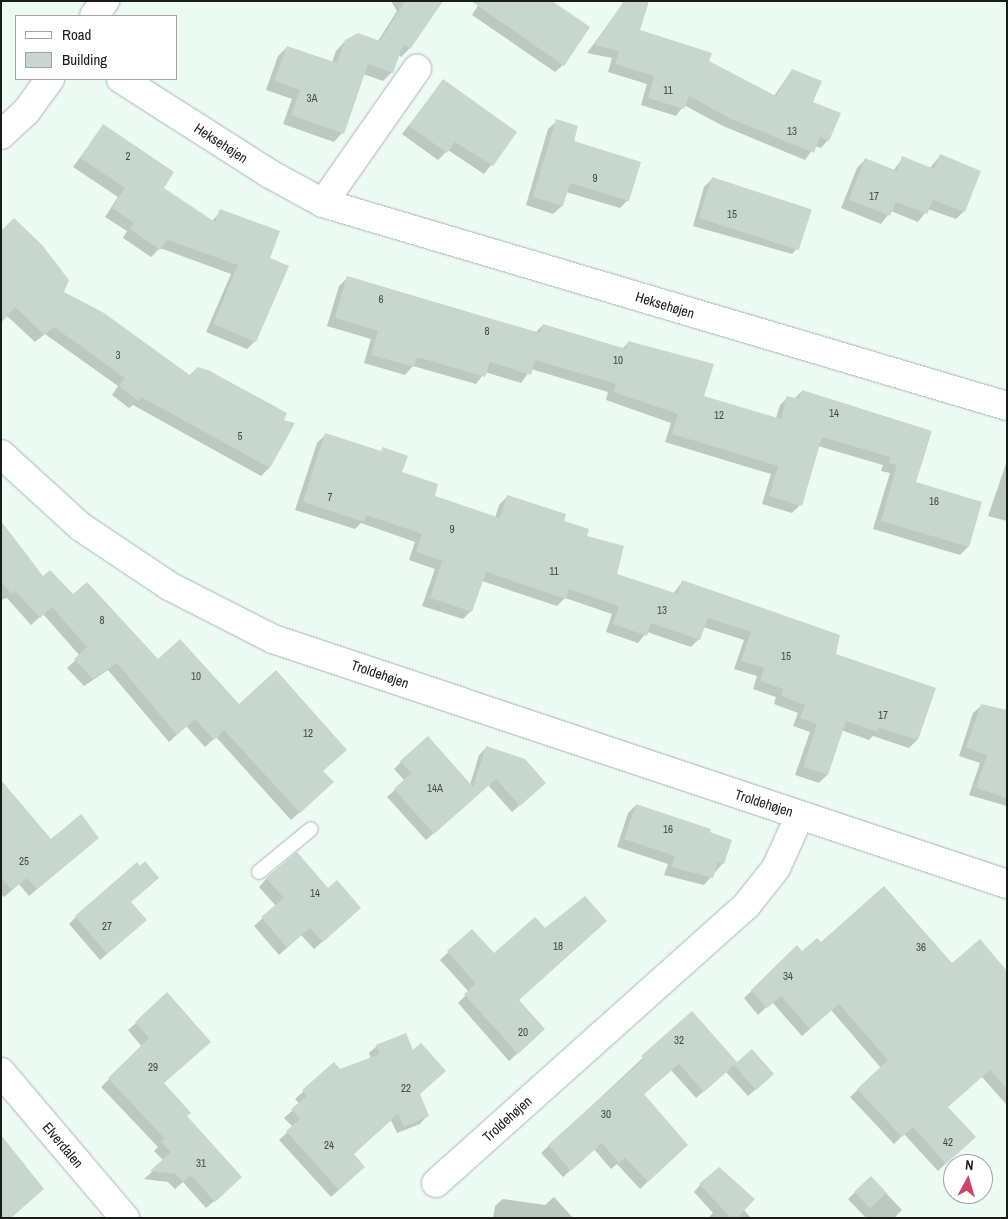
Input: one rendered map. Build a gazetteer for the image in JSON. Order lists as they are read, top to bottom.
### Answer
{
  "streets": {
    "street": ["Heksehøjen", "Troldehøjen", "Elverdalen"]
  },
  "house_numbers": [
    "11",
    "3A",
    "13",
    "2",
    "9",
    "17",
    "15",
    "6",
    "8",
    "3",
    "10",
    "14",
    "12",
    "5",
    "7",
    "16",
    "9",
    "11",
    "13",
    "8",
    "15",
    "10",
    "17",
    "12",
    "14A",
    "16",
    "25",
    "14",
    "27",
    "18",
    "36",
    "34",
    "20",
    "32",
    "29",
    "22",
    "30",
    "42",
    "24",
    "31"
  ],
  "legend": ["Road", "Building"],
  "north": "top"
}
